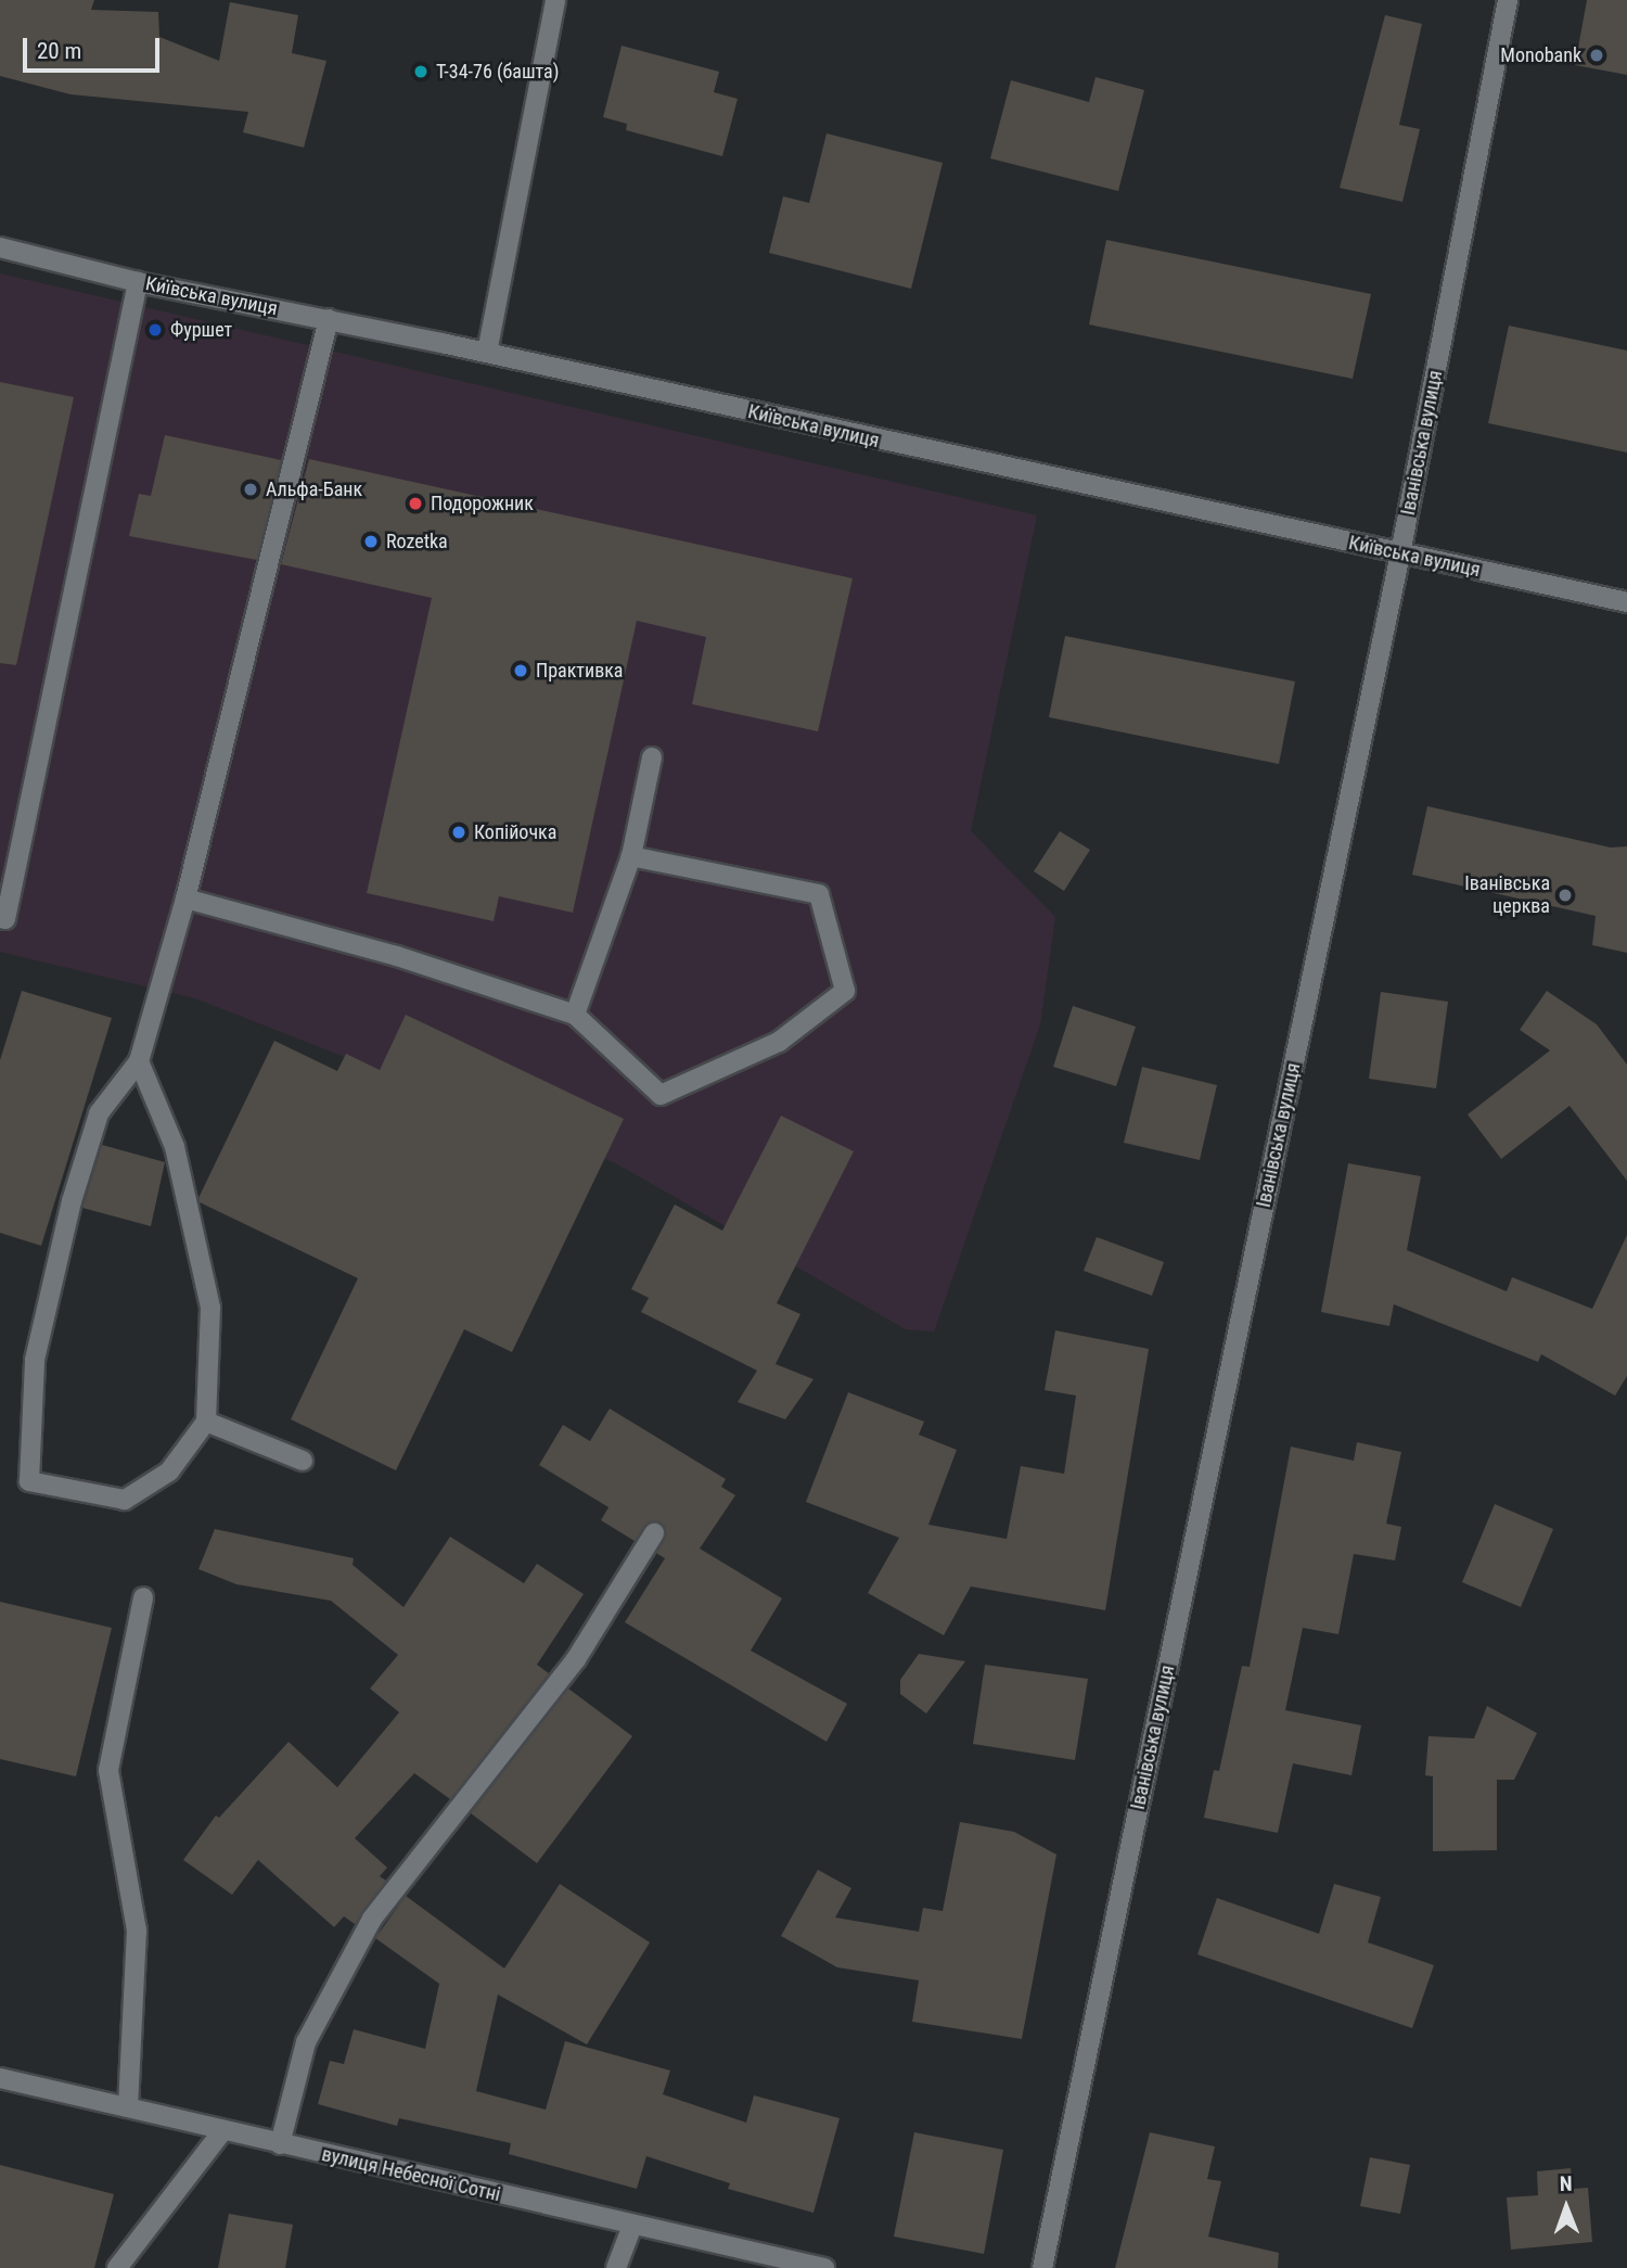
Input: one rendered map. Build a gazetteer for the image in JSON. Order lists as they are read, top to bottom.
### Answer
{
  "streets": {
    "street": ["Київська вулиця", "Іванівська вулиця", "вулиця Небесної Сотні"]
  },
  "crossings": [
    ["Київська вулиця", "Іванівська вулиця"]
  ],
  "places": [
    "Monobank",
    "Т-34-76 (башта)",
    "Фуршет",
    "Альфа-Банк",
    "Подорожник",
    "Rozetka",
    "Практивка",
    "Копійочка",
    "Іванівська церква"
  ],
  "scale_bar": "20 m",
  "north": "top"
}
